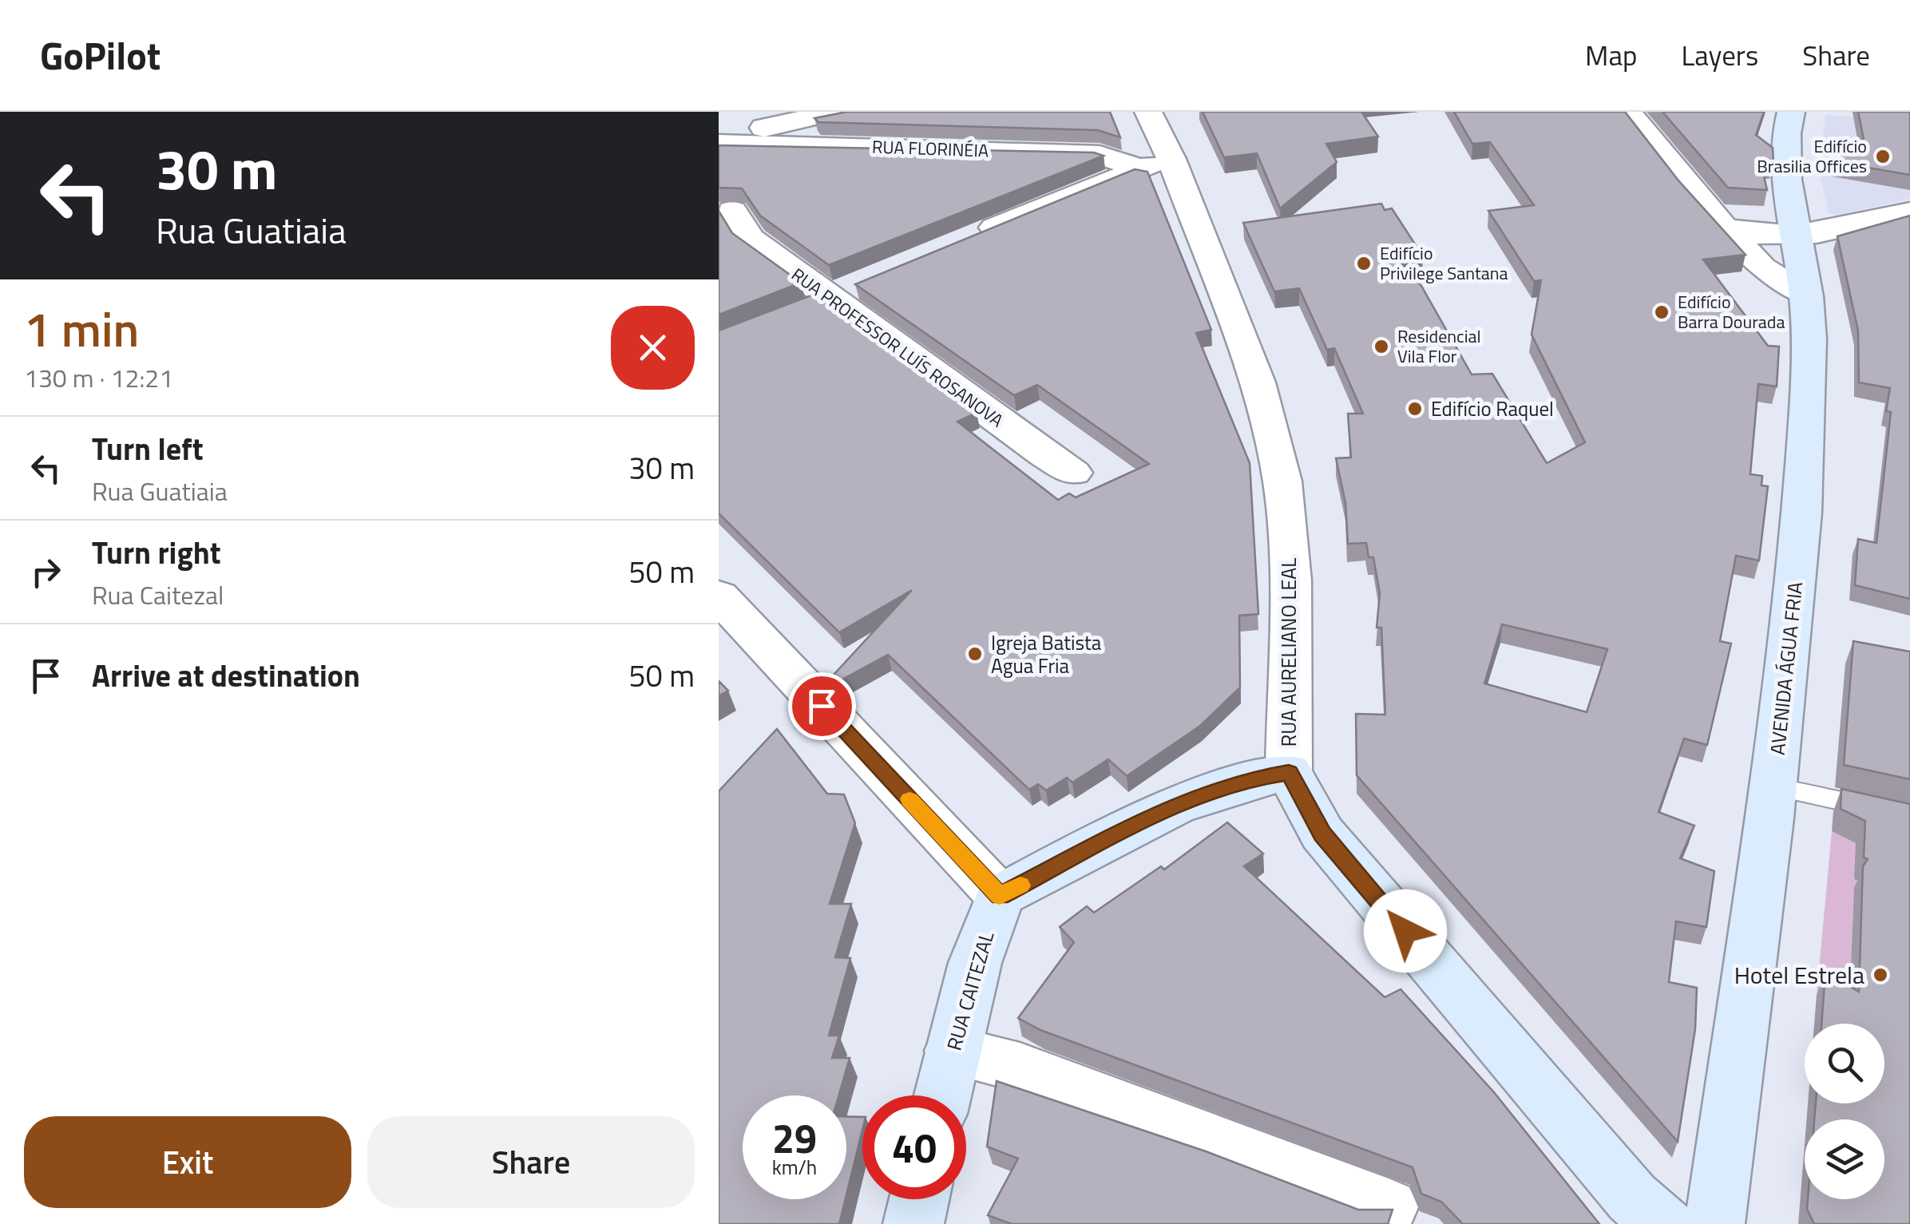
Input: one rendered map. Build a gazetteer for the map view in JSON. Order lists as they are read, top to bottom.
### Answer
{
  "streets": {
    "main road": ["RUA AURELIANO LEAL", "AVENIDA ÁGUA FRIA", "RUA CAITEZAL"],
    "street": ["RUA FLORINÉIA", "RUA PROFESSOR LUÍS ROSANOVA"]
  },
  "crossings": [
    ["RUA FLORINÉIA", "RUA AURELIANO LEAL"]
  ],
  "places": [
    "Edifício Brasilia Offices",
    "Edifício Privilege Santana",
    "Edifício Barra Dourada",
    "Residencial Vila Flor",
    "Edifício Raquel",
    "Igreja Batista Agua Fria",
    "Hotel Estrela"
  ],
  "page": {
    "header": "GoPilot",
    "nav": ["Map", "Layers", "Share"],
    "turn": ["30 m", "Rua Guatiaia"],
    "heading": ["1 min", "130 m · 12:21"],
    "list": [
      {
        "name": "Turn left",
        "note": "Rua Guatiaia",
        "value": "30 m"
      },
      {
        "name": "Turn right",
        "note": "Rua Caitezal",
        "value": "50 m"
      },
      {
        "name": "Arrive at destination",
        "value": "50 m"
      }
    ],
    "speed": "29 km/h",
    "limit": "40",
    "buttons": ["Exit", "Share"]
  }
}
